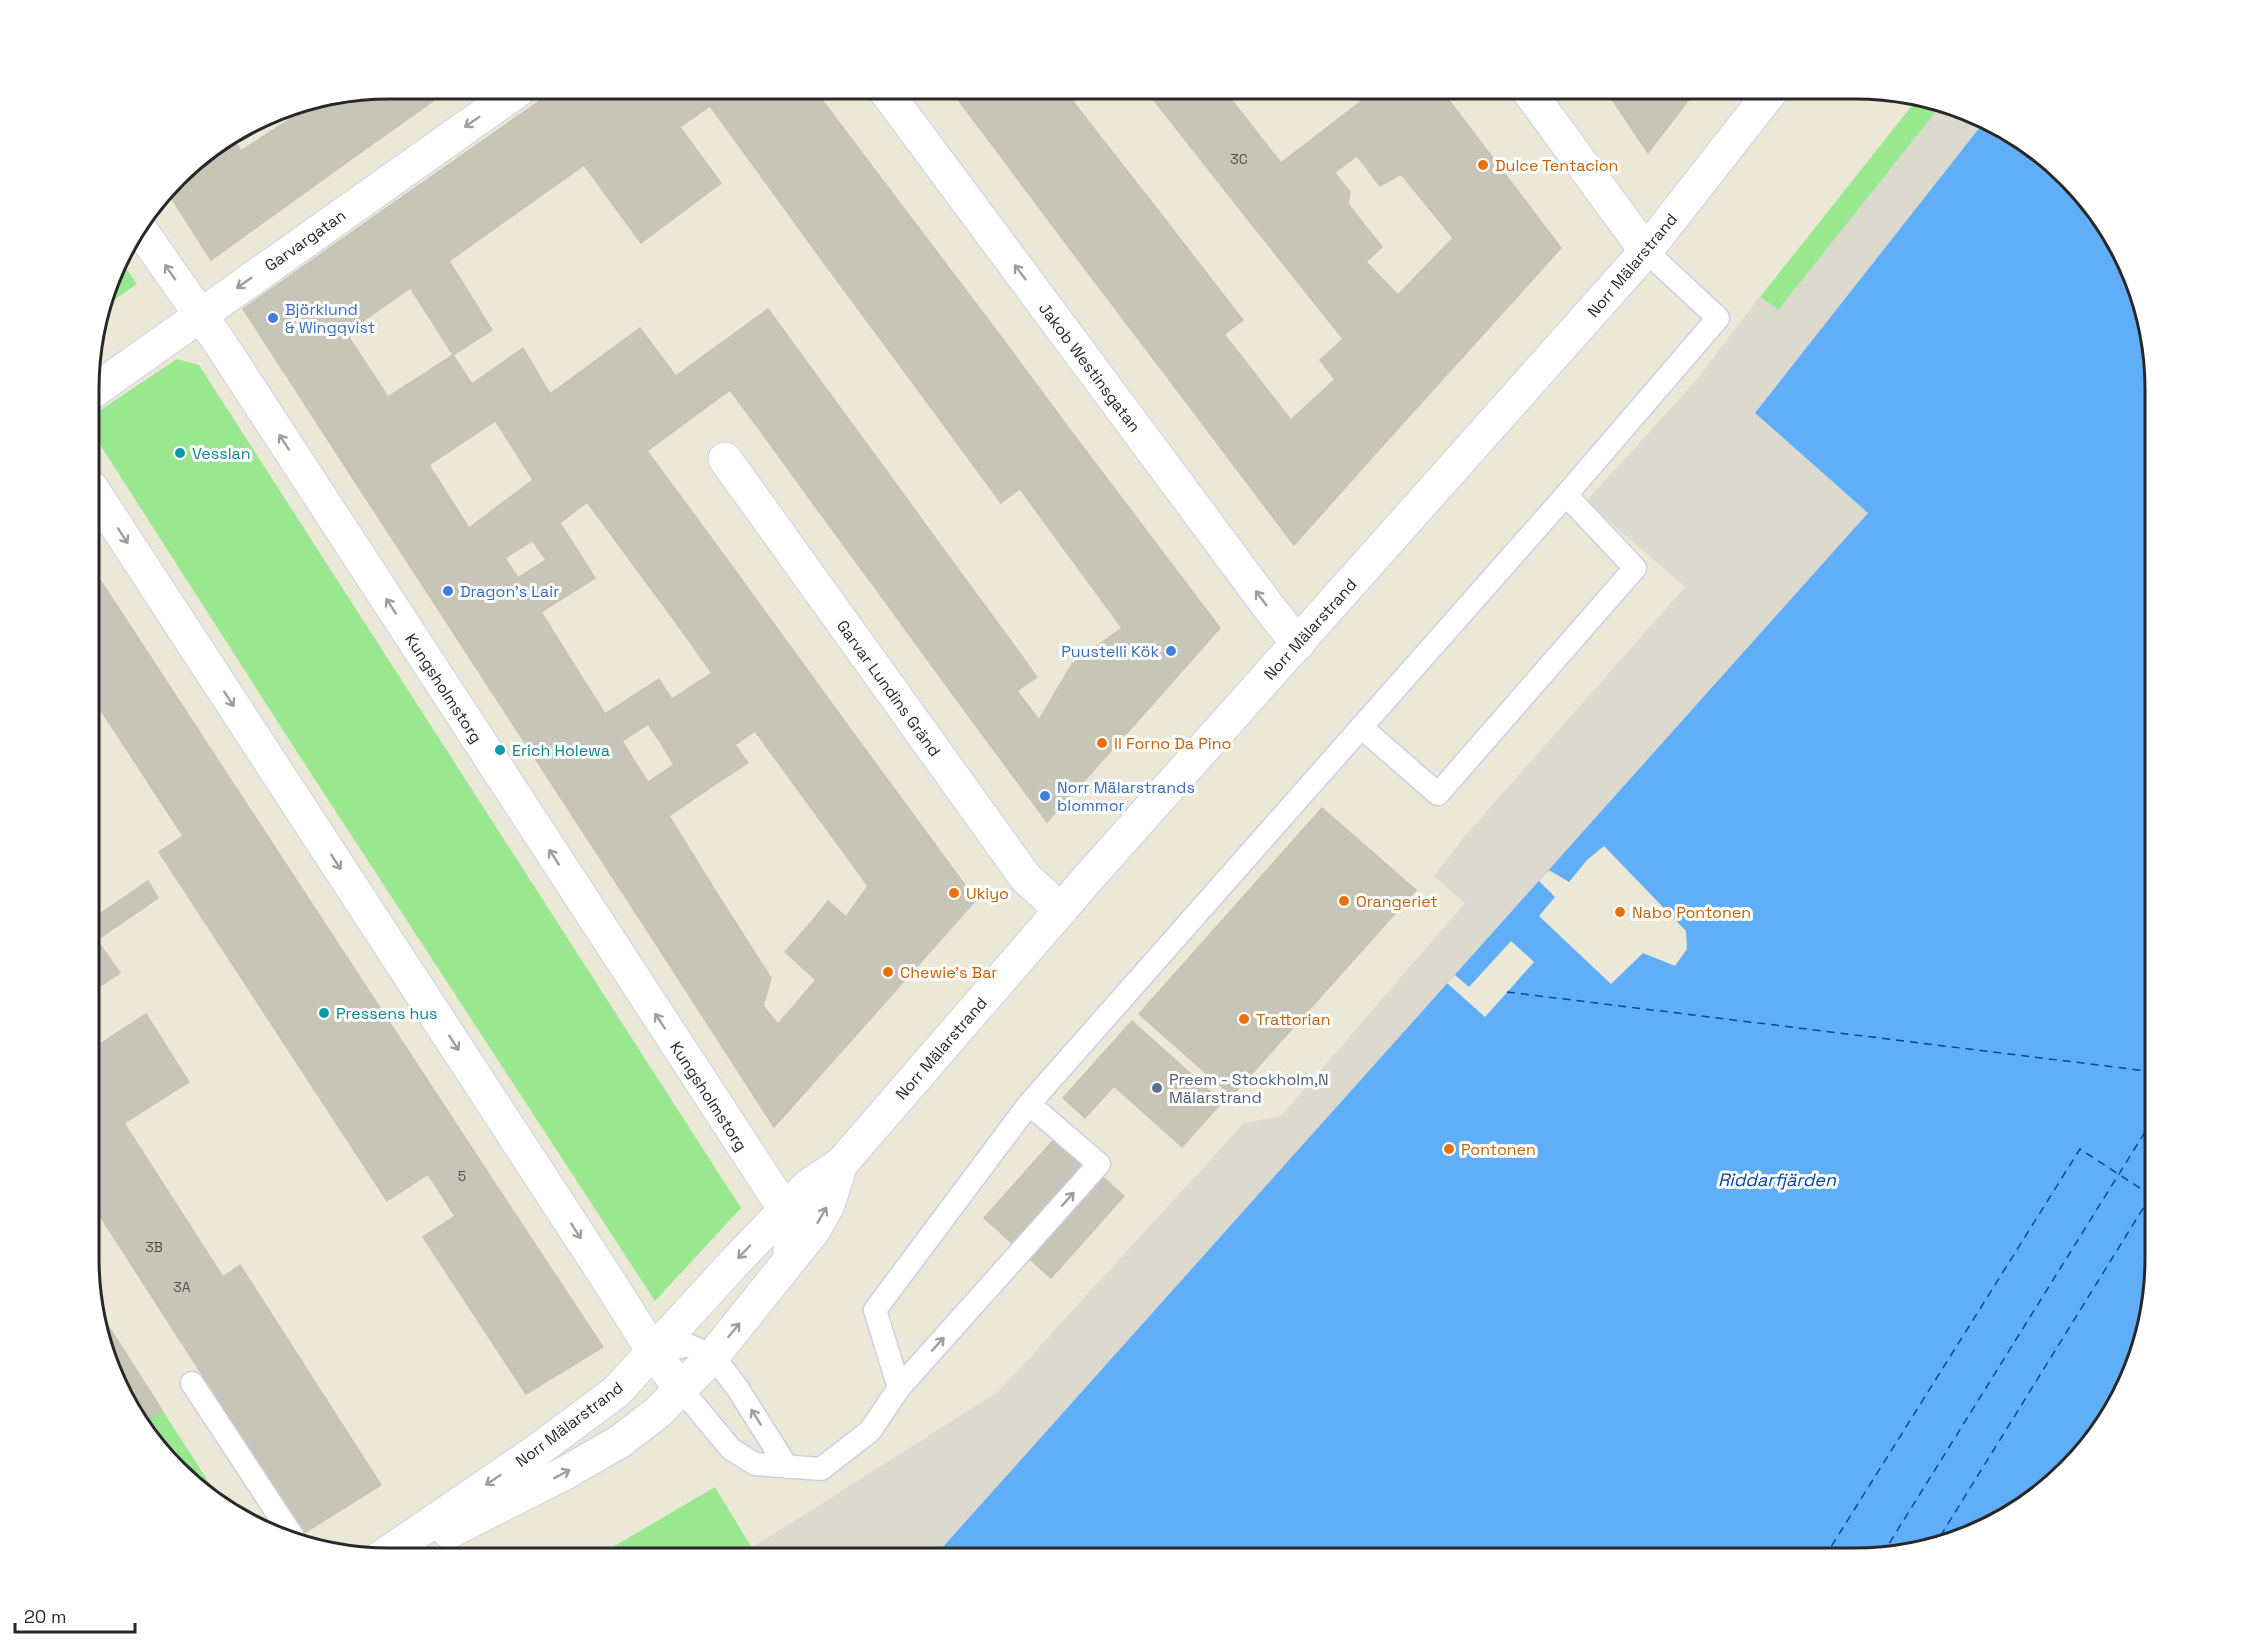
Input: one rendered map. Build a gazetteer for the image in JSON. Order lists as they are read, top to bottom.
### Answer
{
  "streets": {
    "street": [
      "Garvargatan",
      "Norr Mälarstrand",
      "Jakob Westinsgatan",
      "Kungsholmstorg",
      "Garvar Lundins Gränd"
    ]
  },
  "crossings": [
    ["Garvargatan", "Kungsholmstorg"],
    ["Norr Mälarstrand", "Jakob Westinsgatan"],
    ["Norr Mälarstrand", "Kungsholmstorg"],
    ["Norr Mälarstrand", "Garvar Lundins Gränd"]
  ],
  "one_way": ["Garvargatan", "Jakob Westinsgatan"],
  "water": ["Riddarfjärden"],
  "places": [
    "Dulce Tentacion",
    "Björklund & Wingqvist",
    "Vesslan",
    "Dragon's Lair",
    "Puustelli Kök",
    "Il Forno Da Pino",
    "Erich Holewa",
    "Norr Mälarstrands blommor",
    "Ukiyo",
    "Orangeriet",
    "Nabo Pontonen",
    "Chewie's Bar",
    "Pressens hus",
    "Trattorian",
    "Preem - Stockholm,N Mälarstrand",
    "Pontonen"
  ],
  "house_numbers": [
    "3C",
    "5",
    "3B",
    "3A"
  ],
  "scale_bar": "20 m"
}
